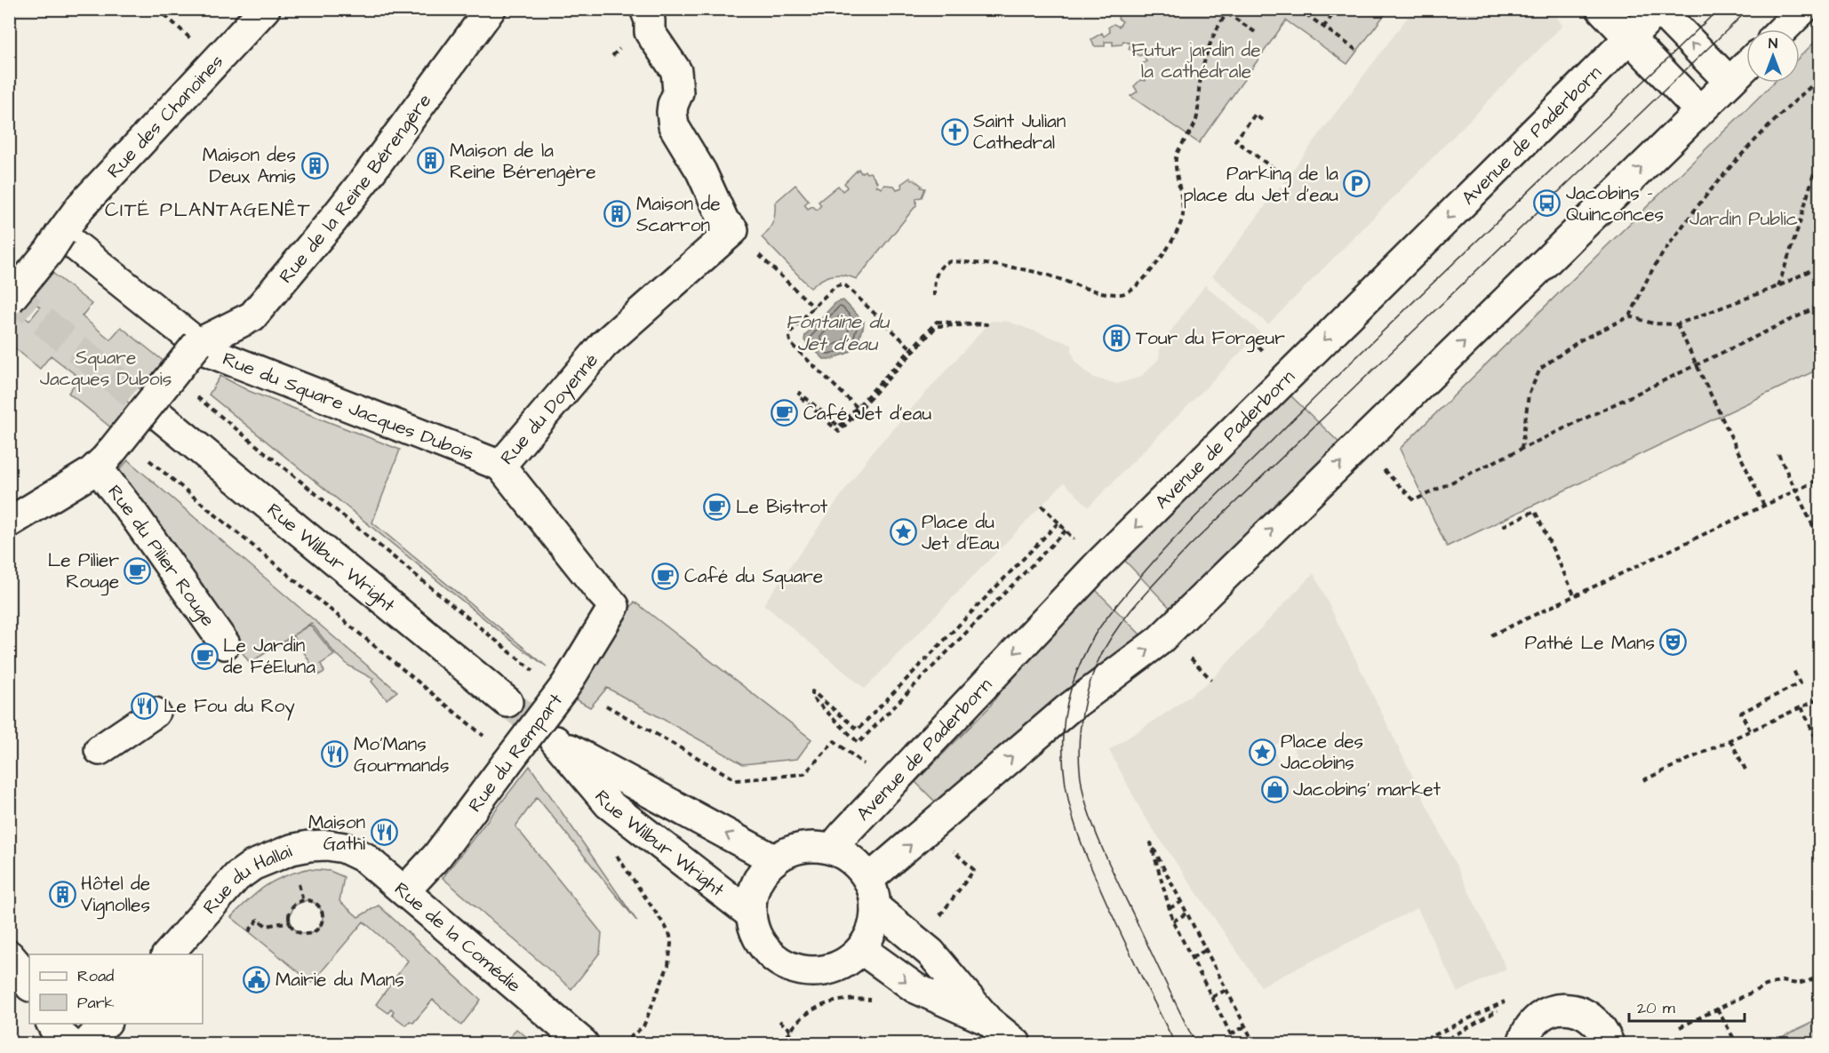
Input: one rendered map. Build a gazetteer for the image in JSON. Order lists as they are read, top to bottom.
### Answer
{
  "streets": {
    "main road": [
      "Rue des Chanoines",
      "Avenue de Paderborn",
      "Rue de la Reine Bérengère",
      "Rue du Square Jacques Dubois",
      "Rue du Doyenné",
      "Rue du Pilier Rouge",
      "Rue Wilbur Wright",
      "Rue du Rempart",
      "Rue du Hallai",
      "Rue de la Comédie"
    ]
  },
  "crossings": [
    ["Avenue de Paderborn", "Rue Wilbur Wright"],
    ["Rue de la Reine Bérengère", "Rue du Square Jacques Dubois"],
    ["Rue du Square Jacques Dubois", "Rue du Doyenné"],
    ["Rue du Doyenné", "Rue du Rempart"],
    ["Rue du Rempart", "Rue de la Comédie"],
    ["Rue du Hallai", "Rue de la Comédie"]
  ],
  "districts": ["CITÉ PLANTAGENÊT"],
  "water": ["Fontaine du Jet d'eau"],
  "parks": ["Futur jardin de la cathédrale", "Jardin Public", "Square Jacques Dubois"],
  "places": {
    "church": ["Saint Julian Cathedral"],
    "building": [
      "Maison de la Reine Bérengère",
      "Maison des Deux Amis",
      "Maison de Scarron",
      "Tour du Forgeur",
      "Hôtel de Vignolles"
    ],
    "parking": ["Parking de la place du Jet d'eau"],
    "bus stop": ["Jacobins - Quinconces"],
    "cafe": [
      "Café Jet d'eau",
      "Le Bistrot",
      "Le Pilier Rouge",
      "Café du Square",
      "Le Jardin de FéEluna"
    ],
    "place": ["Place du Jet d'Eau", "Place des Jacobins"],
    "theatre": ["Pathé Le Mans"],
    "restaurant": ["Le Fou du Roy", "Mo'Mans Gourmands", "Maison Gathi"],
    "shop": ["Jacobins' market"],
    "public building": ["Mairie du Mans"]
  },
  "legend": ["Road", "Park"],
  "scale_bar": "20 m",
  "north": "top"
}
